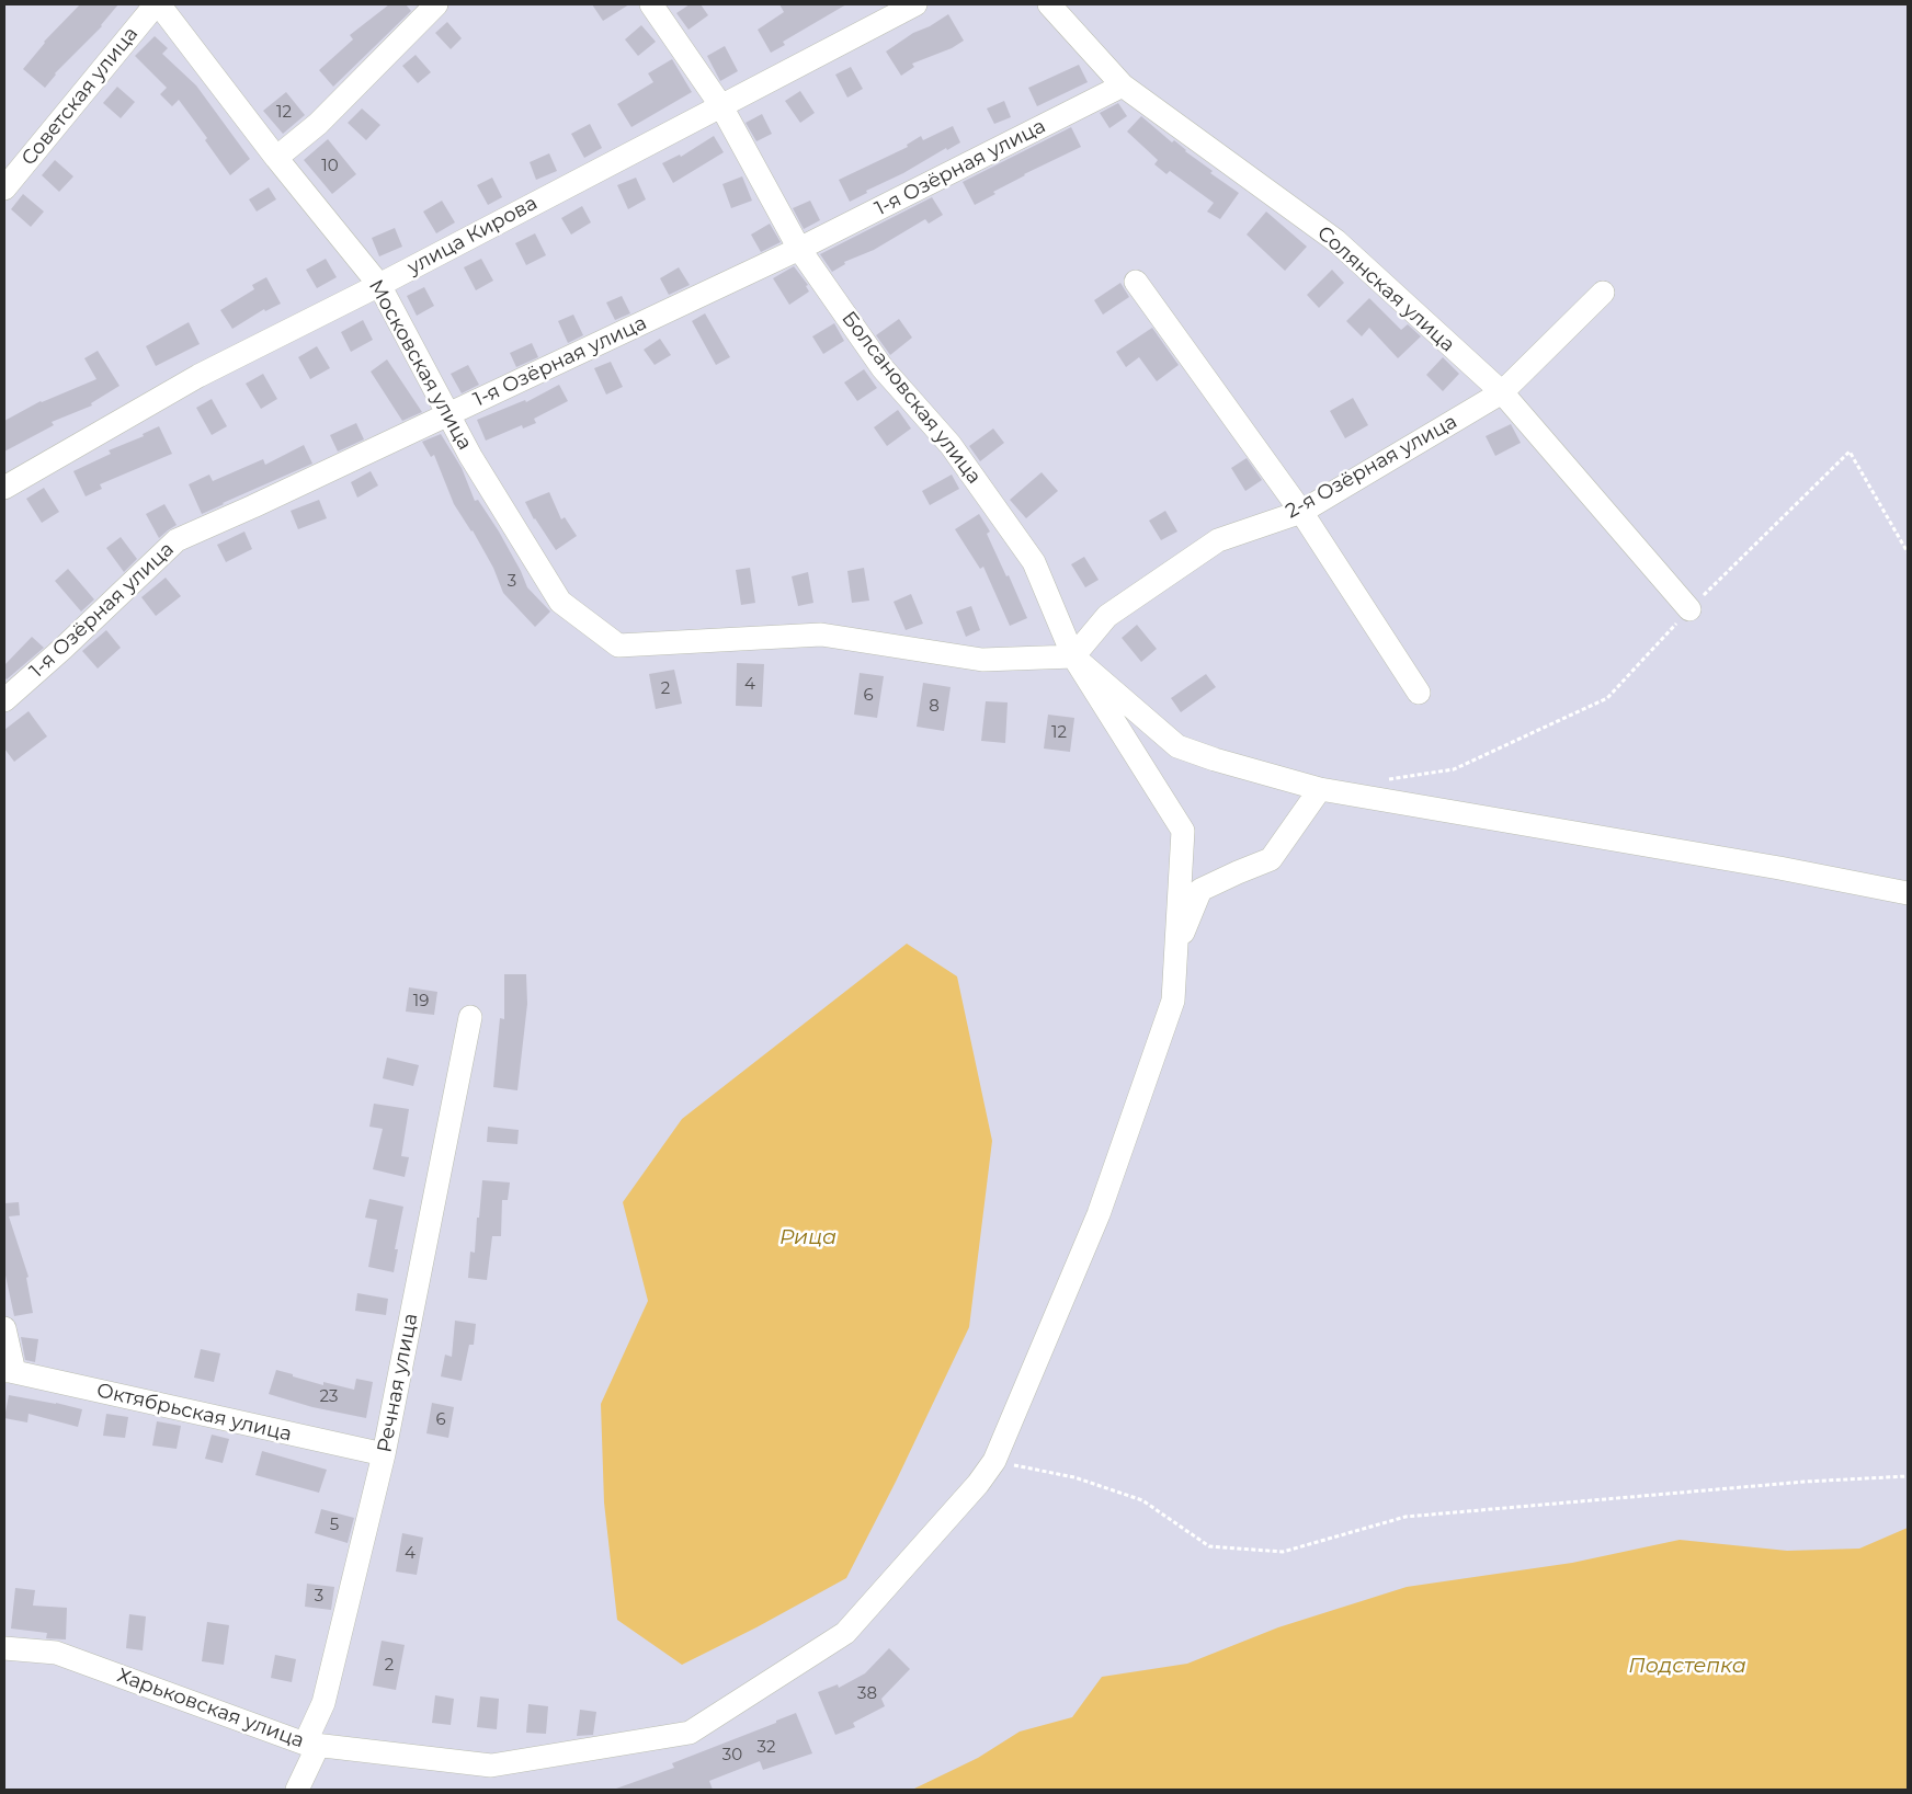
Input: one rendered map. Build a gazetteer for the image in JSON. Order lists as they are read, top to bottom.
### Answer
{
  "streets": {
    "street": [
      "Советская улица",
      "1-я Озёрная улица",
      "улица Кирова",
      "Солянская улица",
      "Московская улица",
      "Болсановская улица",
      "2-я Озёрная улица",
      "Речная улица",
      "Октябрьская улица",
      "Харьковская улица"
    ]
  },
  "crossings": [
    ["Советская улица", "Московская улица"],
    ["1-я Озёрная улица", "Солянская улица"],
    ["1-я Озёрная улица", "Московская улица"],
    ["1-я Озёрная улица", "Болсановская улица"],
    ["улица Кирова", "Московская улица"],
    ["улица Кирова", "Болсановская улица"],
    ["Солянская улица", "2-я Озёрная улица"],
    ["Московская улица", "Болсановская улица"],
    ["Московская улица", "2-я Озёрная улица"],
    ["Болсановская улица", "2-я Озёрная улица"],
    ["Болсановская улица", "Харьковская улица"],
    ["Речная улица", "Октябрьская улица"],
    ["Речная улица", "Харьковская улица"]
  ],
  "water": ["Рица", "Подстепка"],
  "house_numbers": [
    "12",
    "10",
    "3",
    "4",
    "2",
    "6",
    "8",
    "12",
    "19",
    "23",
    "6",
    "5",
    "4",
    "3",
    "2",
    "38",
    "32",
    "30"
  ]
}
